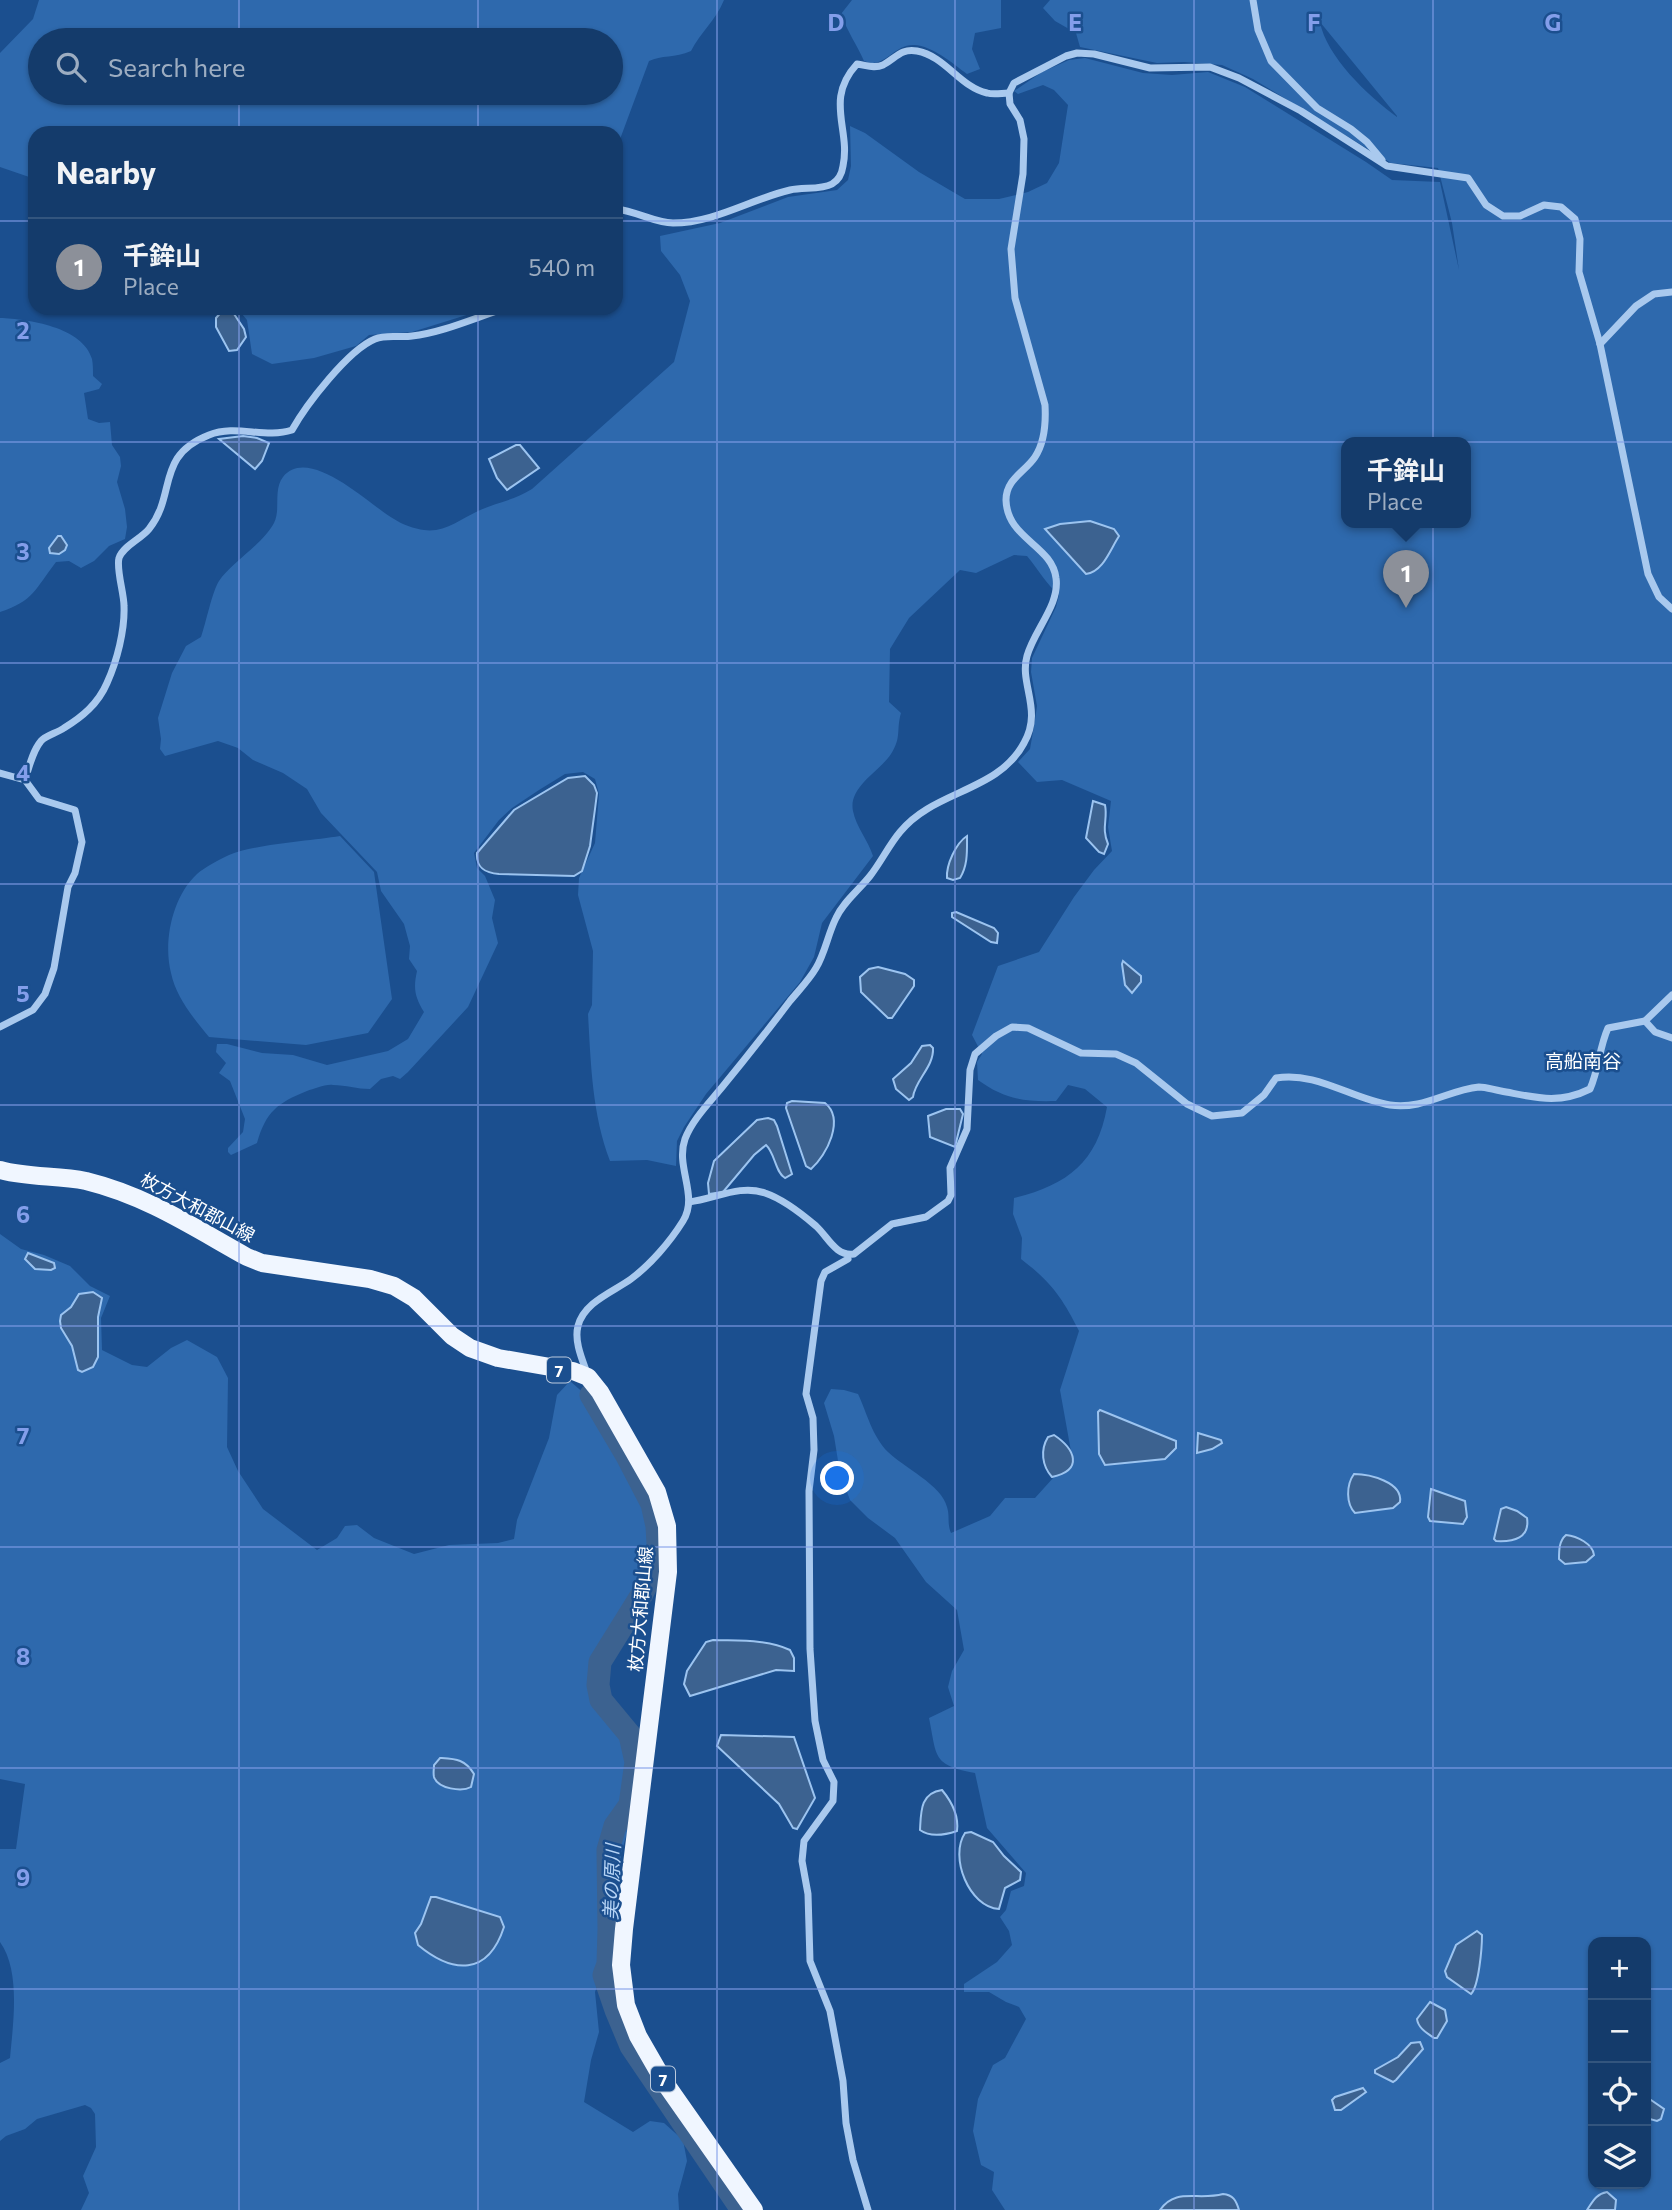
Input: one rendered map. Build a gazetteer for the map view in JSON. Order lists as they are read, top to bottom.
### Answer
{
  "streets": {
    "main road": ["枚方大和郡山線", "7"]
  },
  "districts": ["高船南谷"],
  "water": ["美の原川"],
  "page": {
    "search": "Search here",
    "heading": "Nearby",
    "list": [
      {
        "mark": "1",
        "name": "千鉾山",
        "note": "Place",
        "value": "540 m"
      }
    ],
    "popup": ["千鉾山", "Place"],
    "pins": "1",
    "map_buttons": ["+", "−"]
  },
  "grid": {
    "columns": [
      "D",
      "E",
      "F",
      "G"
    ],
    "rows": [
      "2",
      "3",
      "4",
      "5",
      "6",
      "7",
      "8",
      "9"
    ]
  }
}
